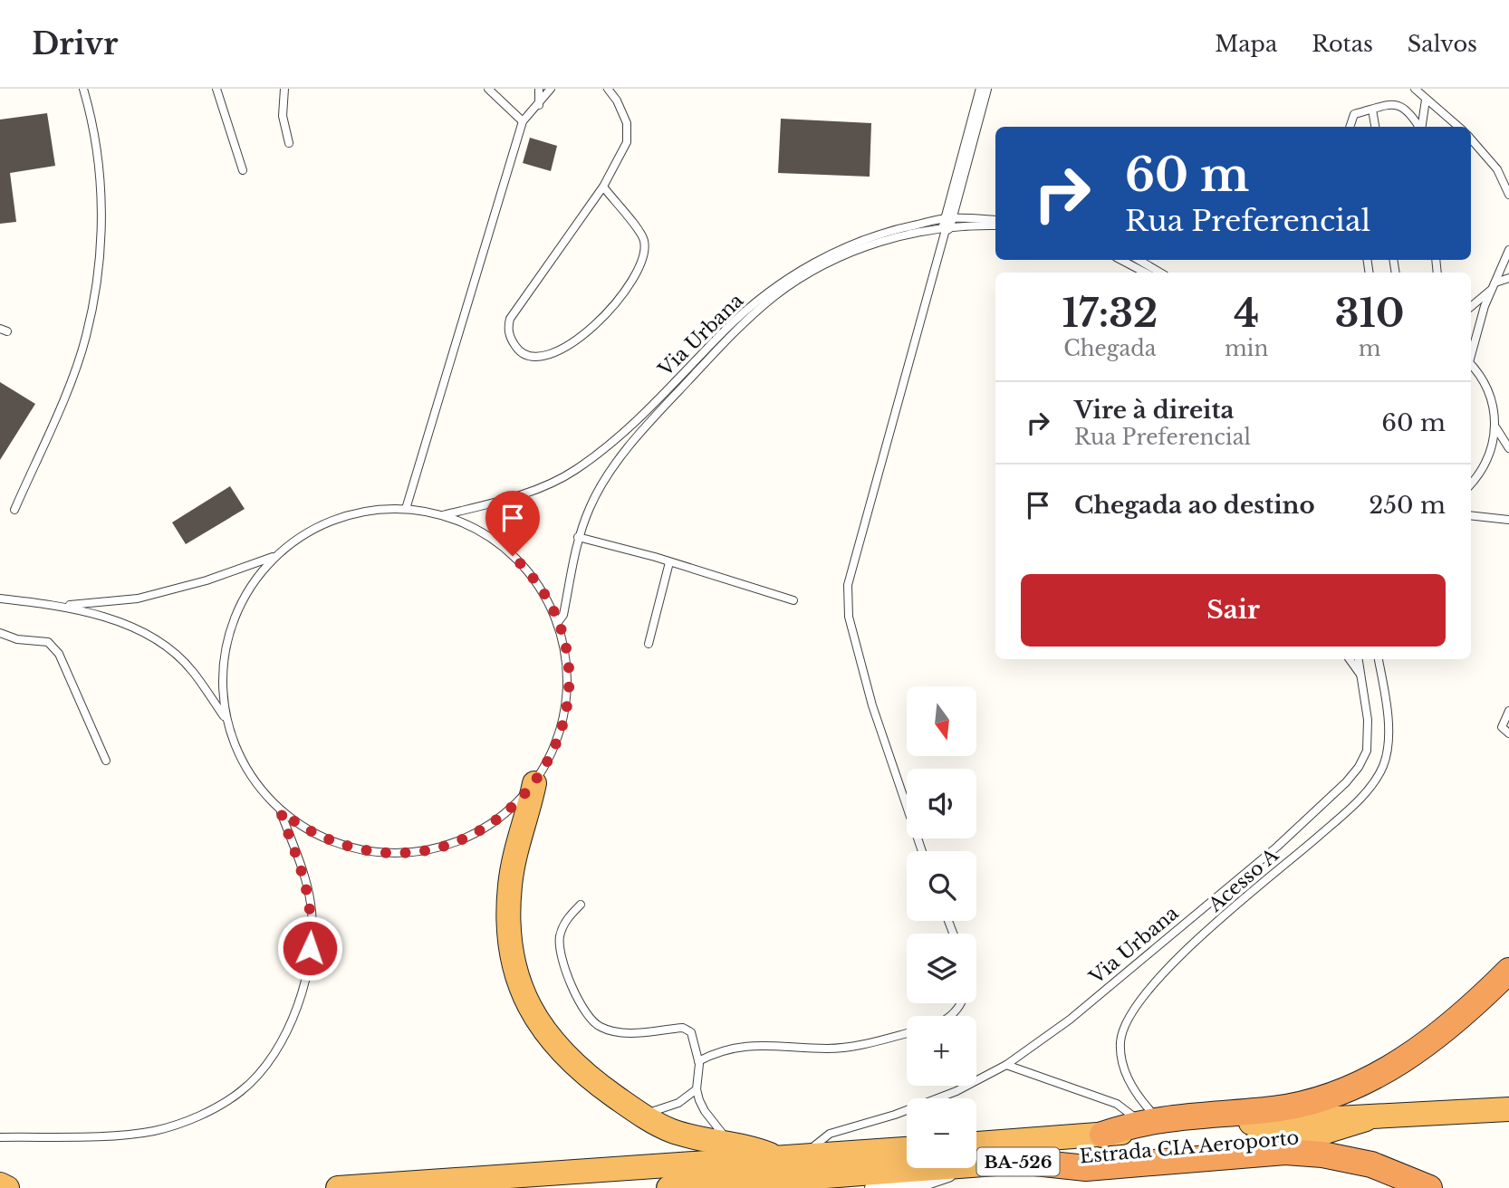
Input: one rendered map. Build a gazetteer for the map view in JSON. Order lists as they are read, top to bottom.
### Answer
{
  "streets": {
    "highway": ["Estrada CIA Aeroporto", "BA-526"],
    "lane": ["Via Urbana", "Acesso A"]
  },
  "north": "bottom",
  "page": {
    "header": "Drivr",
    "nav": ["Mapa", "Rotas", "Salvos"],
    "turn": ["60 m", "Rua Preferencial"],
    "eta": [
      "17:32",
      "Chegada",
      "4",
      "min",
      "310",
      "m"
    ],
    "list": [
      {
        "name": "Vire à direita",
        "note": "Rua Preferencial",
        "value": "60 m"
      },
      {
        "name": "Chegada ao destino",
        "value": "250 m"
      }
    ],
    "buttons": "Sair",
    "map_buttons": ["+", "−"]
  }
}
